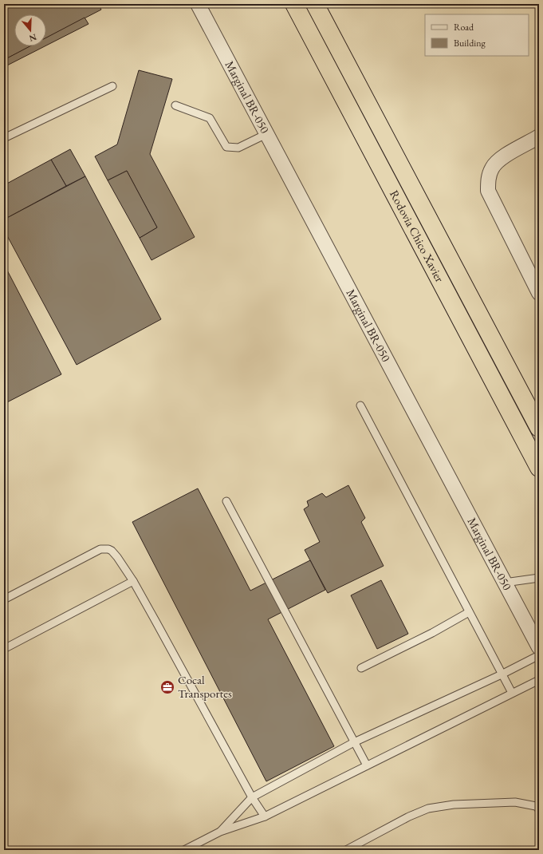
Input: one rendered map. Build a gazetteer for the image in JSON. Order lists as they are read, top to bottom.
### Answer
{
  "streets": {
    "highway": ["Rodovia Chico Xavier"],
    "street": ["Marginal BR-050"]
  },
  "places": {
    "office": ["Cocal Transportes"]
  },
  "legend": ["Road", "Building"],
  "north": "bottom"
}
